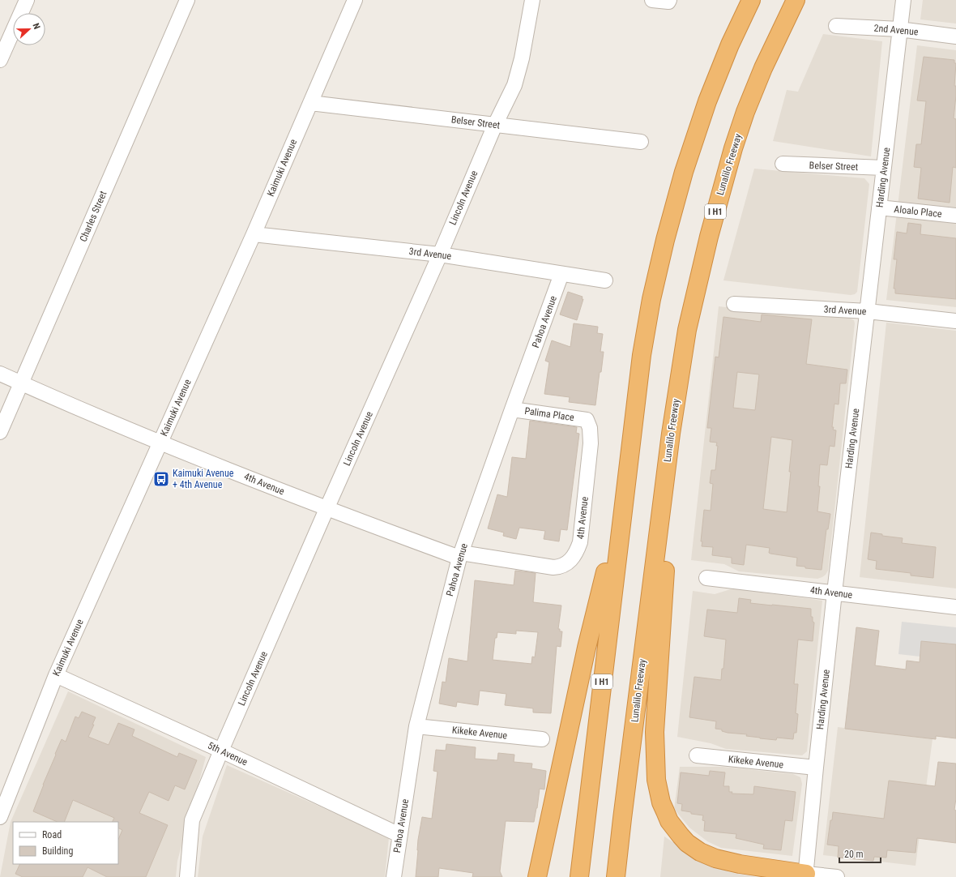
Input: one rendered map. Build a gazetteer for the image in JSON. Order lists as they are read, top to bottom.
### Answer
{
  "streets": {
    "highway": ["Lunalilo Freeway", "I H1"],
    "street": [
      "2nd Avenue",
      "Belser Street",
      "Kaimuki Avenue",
      "Harding Avenue",
      "Lincoln Avenue",
      "Aloalo Place",
      "Charles Street",
      "3rd Avenue",
      "Pahoa Avenue",
      "Palima Place",
      "4th Avenue",
      "Kikeke Avenue",
      "5th Avenue"
    ]
  },
  "crossings": [
    ["2nd Avenue", "Harding Avenue"],
    ["Belser Street", "Kaimuki Avenue"],
    ["Belser Street", "Harding Avenue"],
    ["Belser Street", "Lincoln Avenue"],
    ["Kaimuki Avenue", "3rd Avenue"],
    ["Kaimuki Avenue", "4th Avenue"],
    ["Kaimuki Avenue", "5th Avenue"],
    ["Harding Avenue", "Aloalo Place"],
    ["Harding Avenue", "3rd Avenue"],
    ["Harding Avenue", "4th Avenue"],
    ["Harding Avenue", "Kikeke Avenue"],
    ["Lincoln Avenue", "3rd Avenue"],
    ["Lincoln Avenue", "4th Avenue"],
    ["Lincoln Avenue", "5th Avenue"],
    ["Charles Street", "4th Avenue"],
    ["3rd Avenue", "Pahoa Avenue"],
    ["Pahoa Avenue", "Palima Place"],
    ["Pahoa Avenue", "4th Avenue"],
    ["Pahoa Avenue", "Kikeke Avenue"],
    ["Pahoa Avenue", "5th Avenue"],
    ["Palima Place", "4th Avenue"]
  ],
  "places": {
    "bus stop": ["Kaimuki Avenue + 4th Avenue"]
  },
  "legend": ["Road", "Building"],
  "scale_bar": "20 m",
  "north": "right"
}
